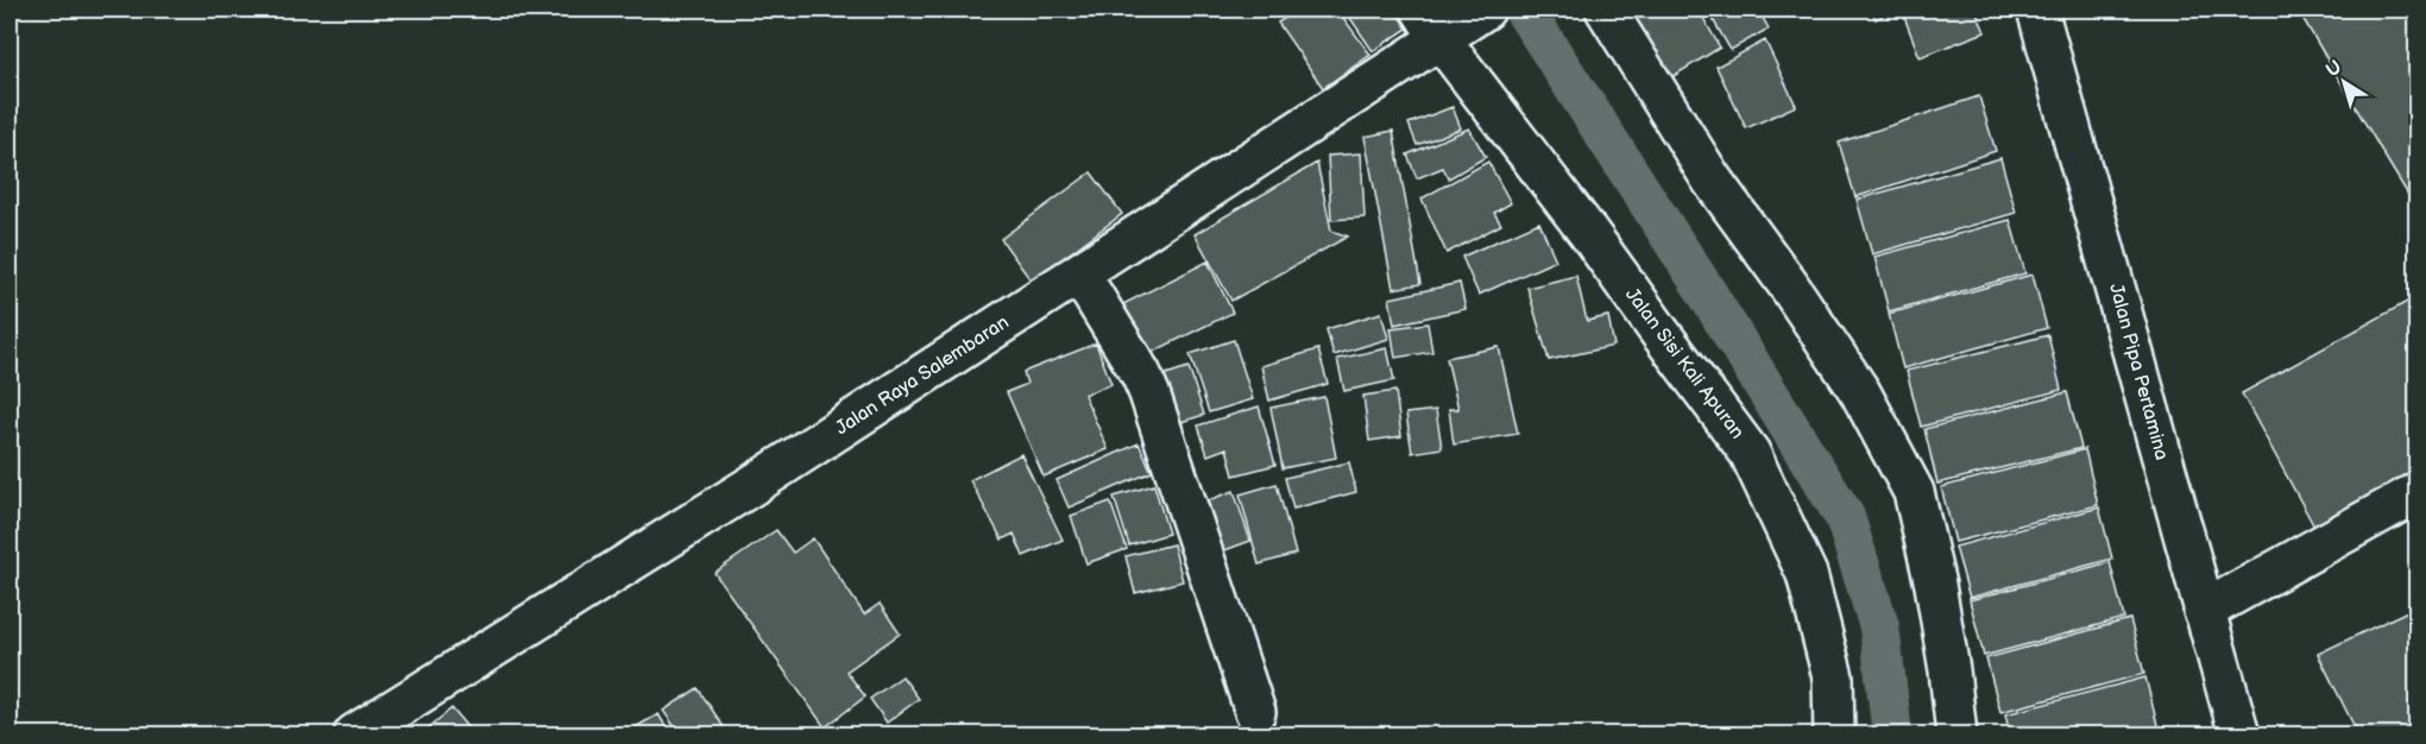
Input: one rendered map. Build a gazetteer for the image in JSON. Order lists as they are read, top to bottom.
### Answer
{
  "streets": {
    "street": ["Jalan Sisi Kali Apuran", "Jalan Pipa Pertamina", "Jalan Raya Salembaran"]
  },
  "crossings": [
    ["Jalan Sisi Kali Apuran", "Jalan Raya Salembaran"]
  ],
  "north": "top left"
}
